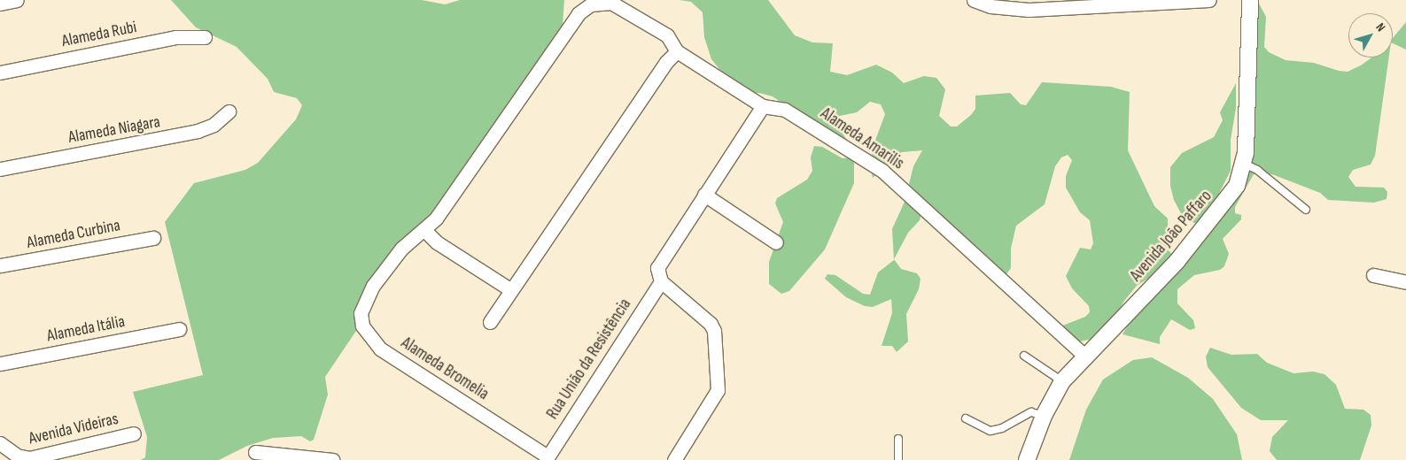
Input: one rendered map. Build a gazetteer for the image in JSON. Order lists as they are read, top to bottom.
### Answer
{
  "streets": {
    "street": [
      "Alameda Rubi",
      "Alameda Niagara",
      "Alameda Amarilis",
      "Alameda Curbina",
      "Avenida João Paffaro",
      "Alameda Itália",
      "Rua União da Resistência",
      "Alameda Bromelia",
      "Avenida Videiras"
    ]
  },
  "crossings": [
    ["Alameda Amarilis", "Avenida João Paffaro"],
    ["Alameda Amarilis", "Alameda Bromelia"],
    ["Rua União da Resistência", "Alameda Bromelia"]
  ],
  "north": "top right"
}
